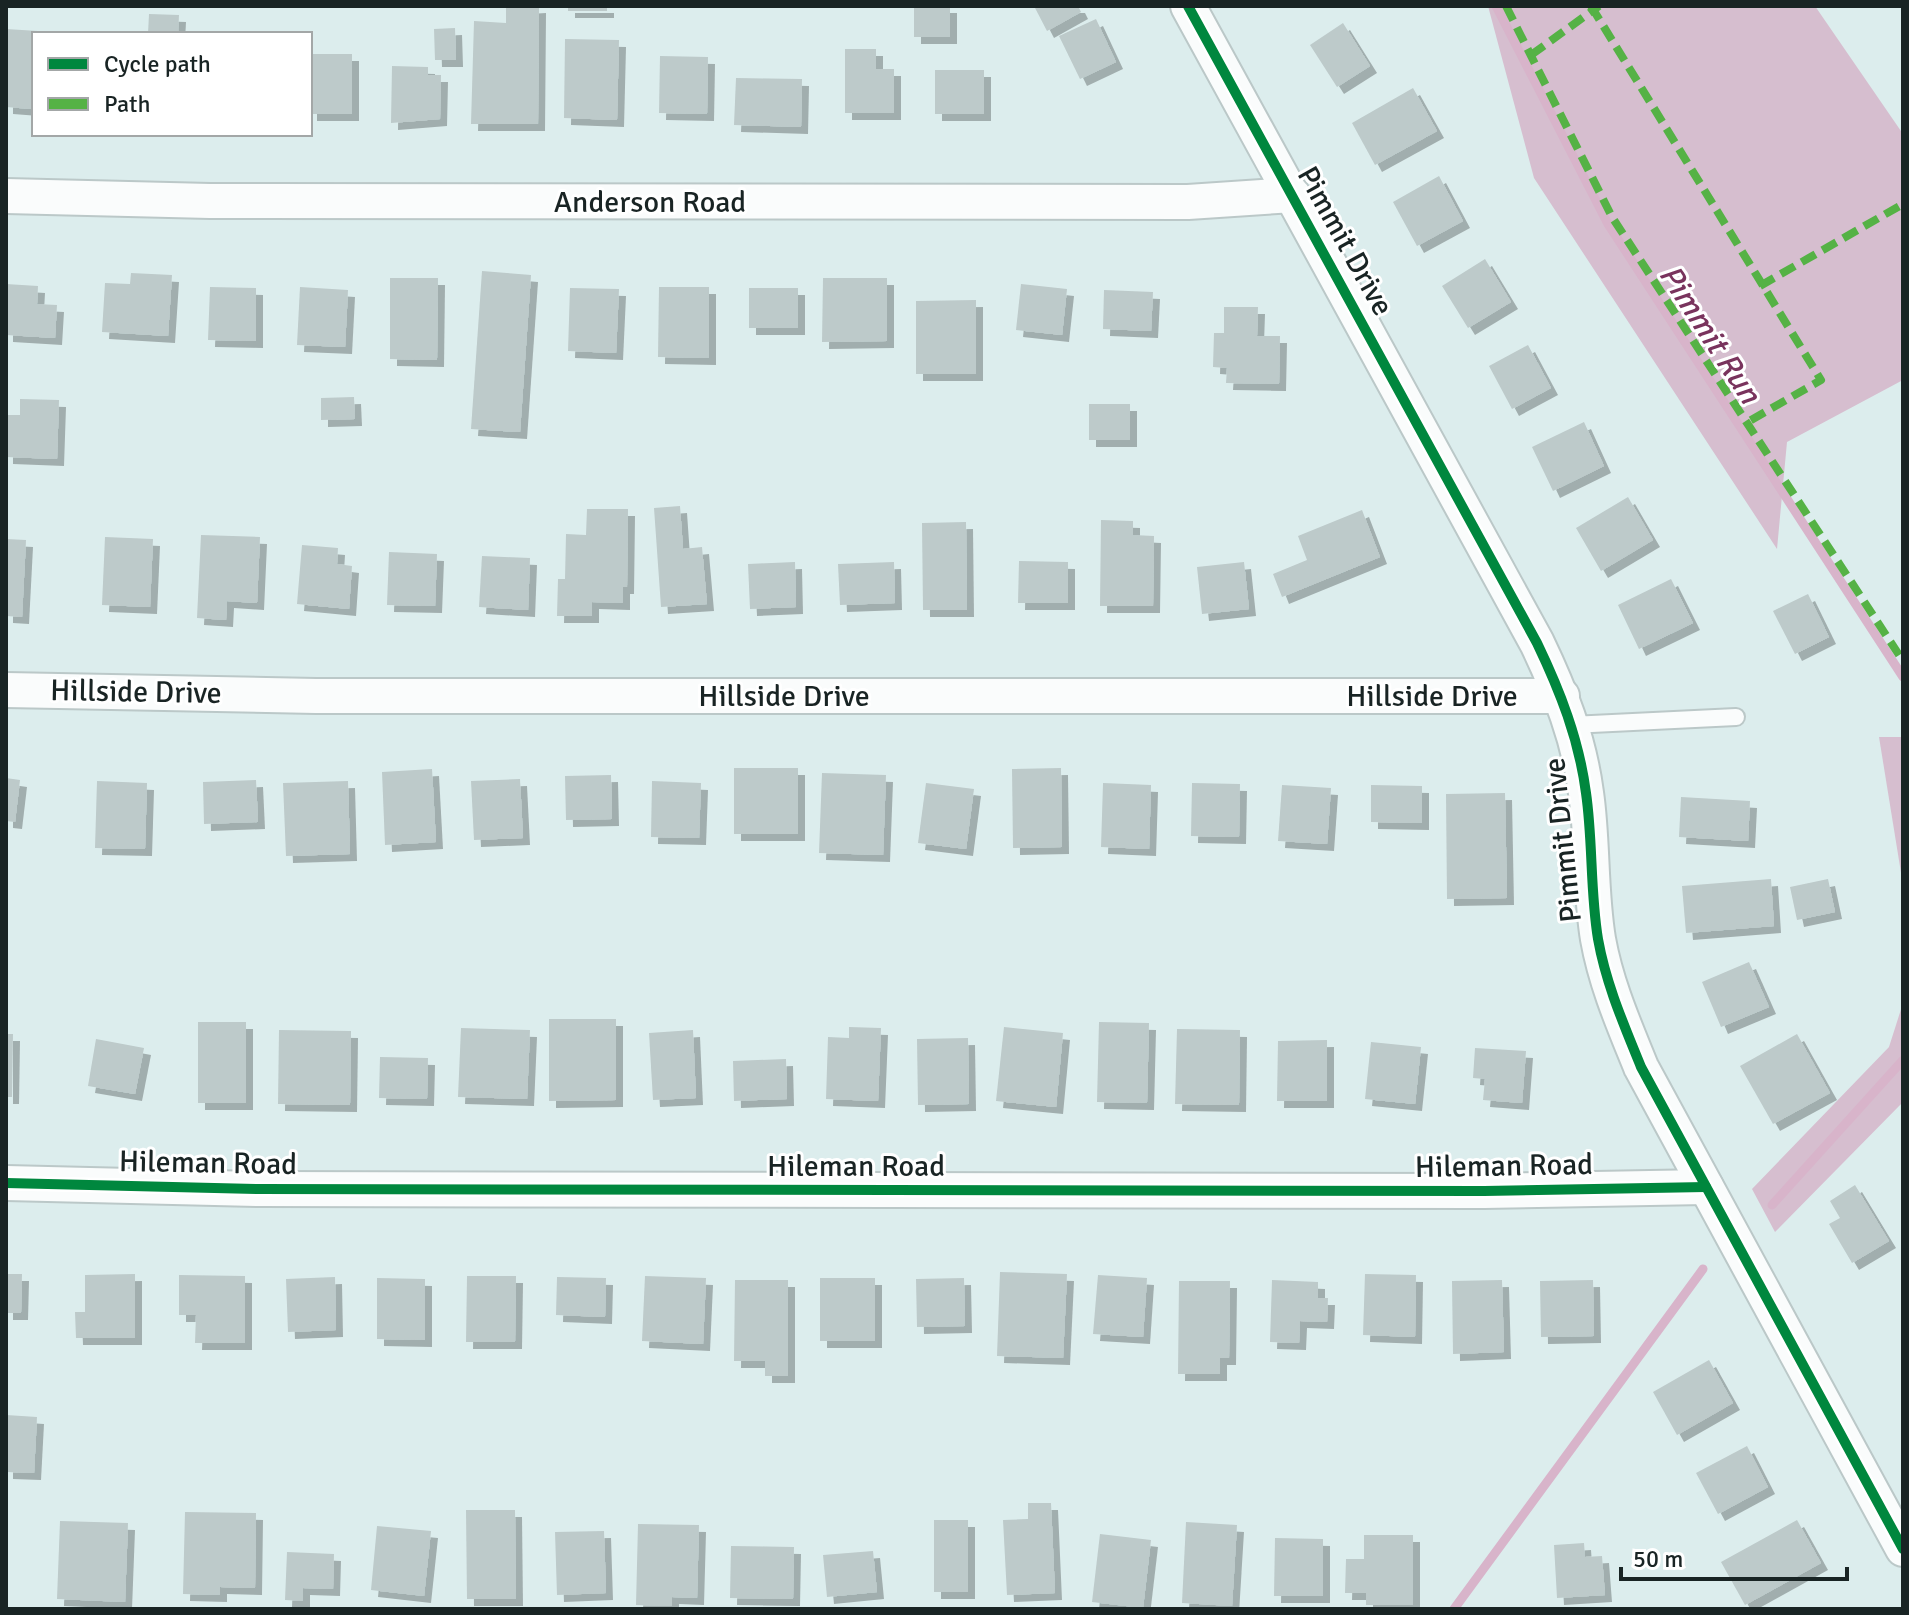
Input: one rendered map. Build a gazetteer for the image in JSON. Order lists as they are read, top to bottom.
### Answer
{
  "streets": {
    "street": [
      "Anderson Road",
      "Pimmit Drive",
      "Hillside Drive",
      "Hileman Road"
    ]
  },
  "crossings": [
    ["Anderson Road", "Pimmit Drive"],
    ["Pimmit Drive", "Hillside Drive"],
    ["Pimmit Drive", "Hileman Road"]
  ],
  "water": ["Pimmit Run"],
  "legend": ["Cycle path", "Path"],
  "scale_bar": "50 m"
}
